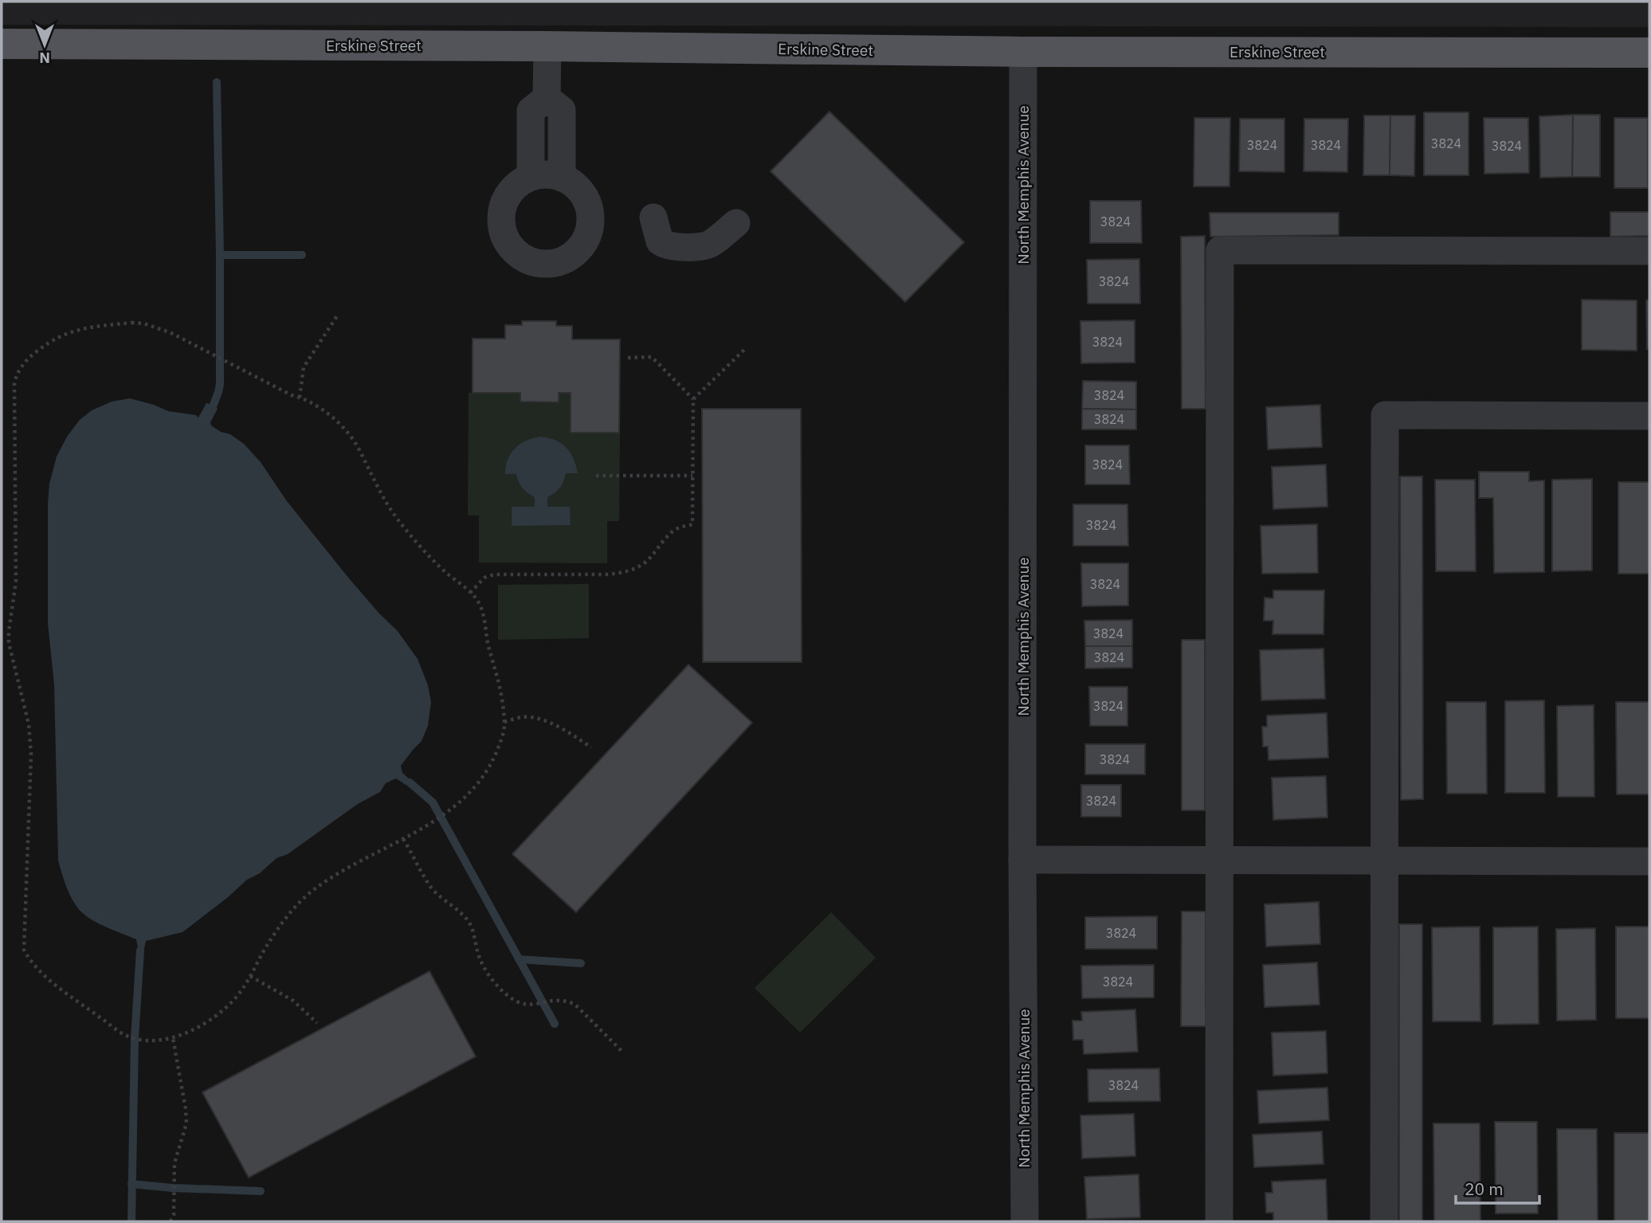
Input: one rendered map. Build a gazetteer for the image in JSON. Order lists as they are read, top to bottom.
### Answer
{
  "streets": {
    "main road": ["Erskine Street"],
    "street": ["North Memphis Avenue"]
  },
  "crossings": [
    ["Erskine Street", "North Memphis Avenue"]
  ],
  "house_numbers": [
    "3824",
    "3824",
    "3824",
    "3824",
    "3824",
    "3824",
    "3824",
    "3824",
    "3824",
    "3824",
    "3824",
    "3824",
    "3824",
    "3824",
    "3824",
    "3824",
    "3824",
    "3824",
    "3824",
    "3824"
  ],
  "scale_bar": "20 m",
  "north": "bottom"
}
